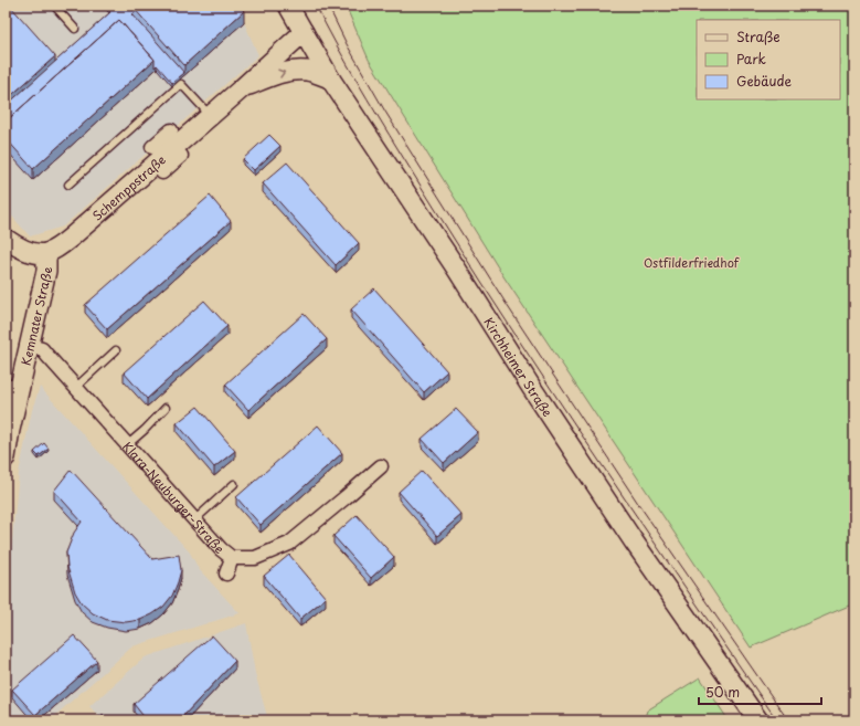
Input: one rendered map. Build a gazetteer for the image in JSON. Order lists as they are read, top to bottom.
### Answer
{
  "streets": {
    "main road": ["Schemppstraße", "Kemnater Straße", "Kirchheimer Straße"],
    "street": ["Klara-Neuburger-Straße"]
  },
  "crossings": [
    ["Schemppstraße", "Kemnater Straße"],
    ["Schemppstraße", "Kirchheimer Straße"],
    ["Kemnater Straße", "Klara-Neuburger-Straße"]
  ],
  "parks": ["Ostfilderfriedhof"],
  "legend": ["Straße", "Park", "Gebäude"],
  "scale_bar": "50 m"
}
